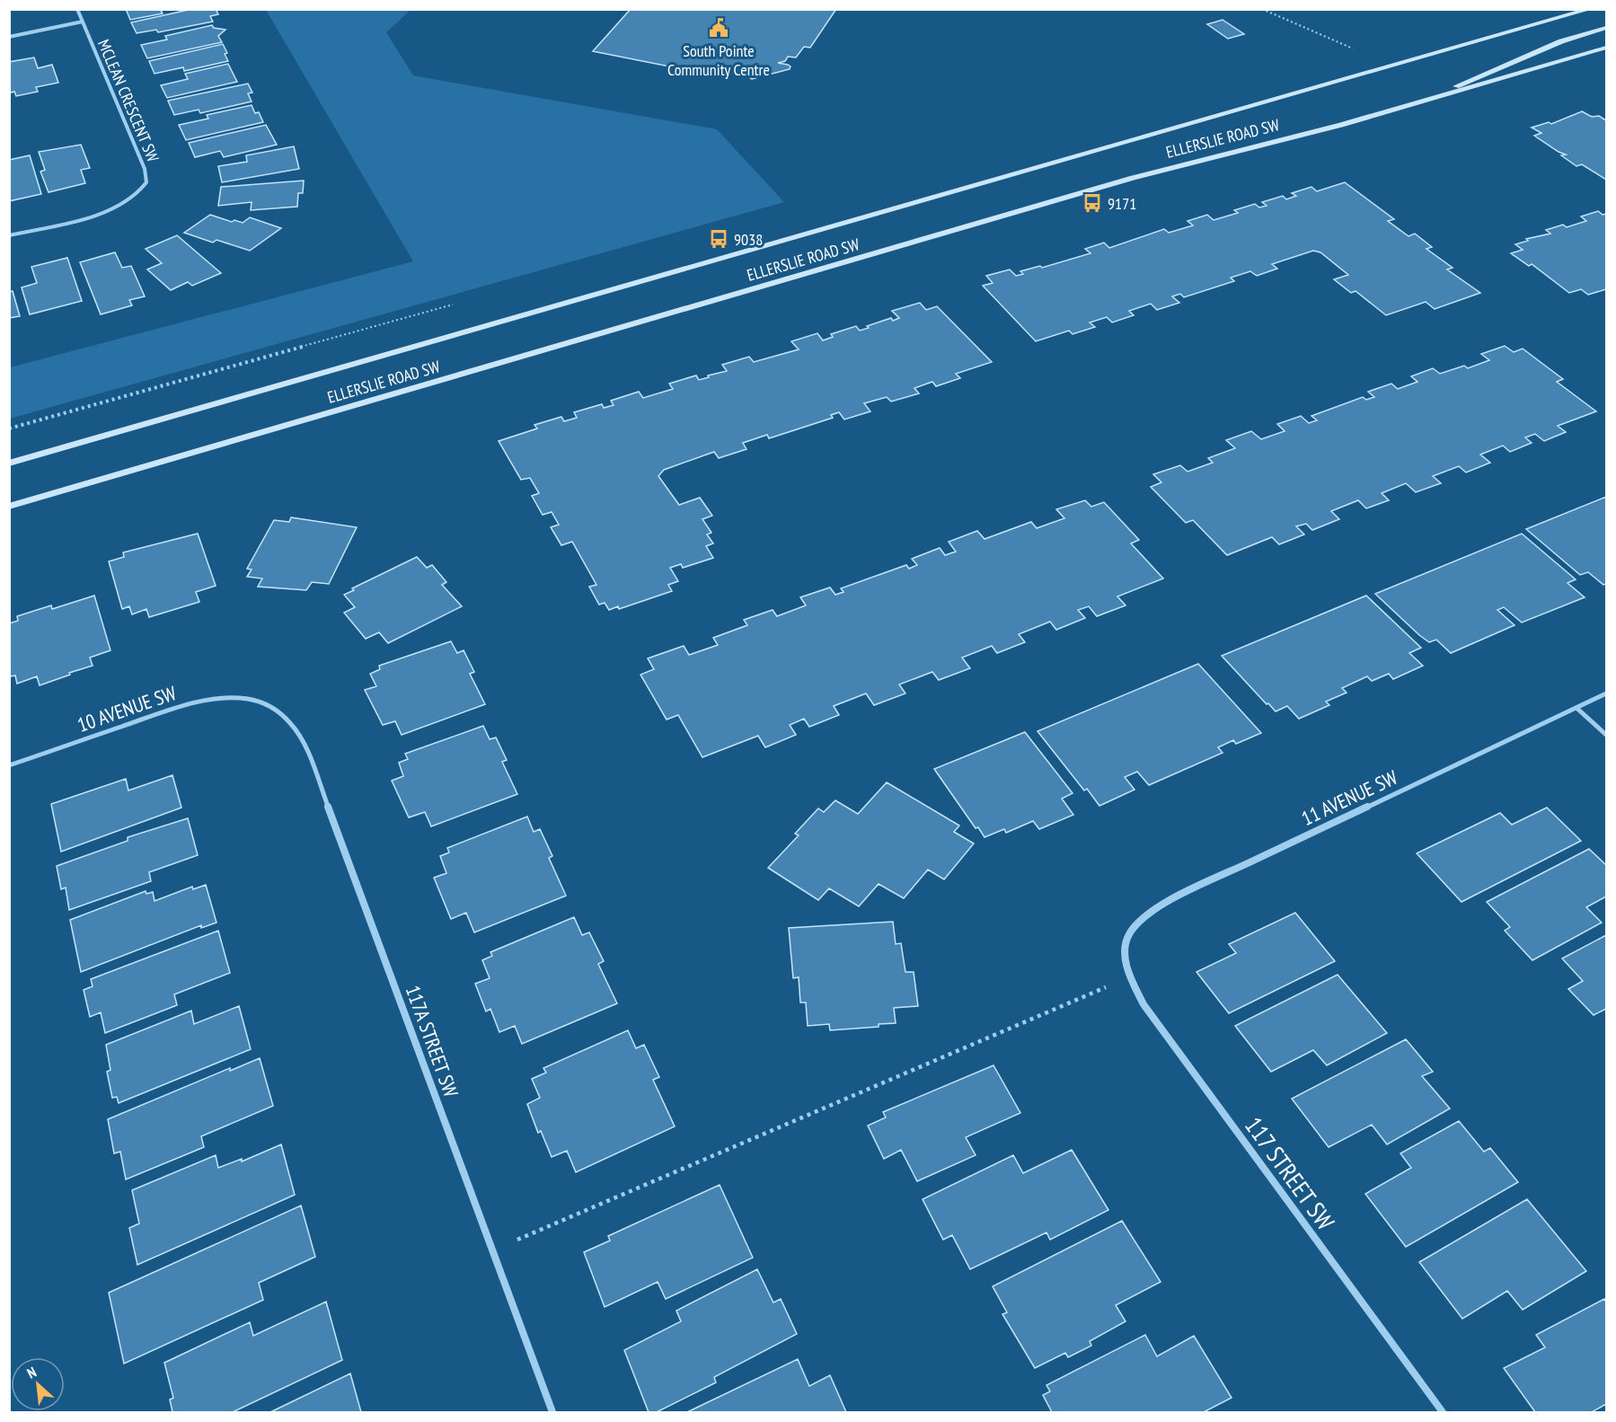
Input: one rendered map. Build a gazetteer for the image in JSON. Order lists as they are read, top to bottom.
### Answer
{
  "streets": {
    "main road": ["ELLERSLIE ROAD SW"],
    "street": [
      "MCLEAN CRESCENT SW",
      "10 AVENUE SW",
      "11 AVENUE SW",
      "117A STREET SW",
      "117 STREET SW"
    ]
  },
  "crossings": [
    ["10 AVENUE SW", "117A STREET SW"],
    ["11 AVENUE SW", "117 STREET SW"]
  ],
  "places": {
    "public building": ["South Pointe Community Centre"],
    "bus stop": ["9171", "9038"]
  },
  "north": "top left"
}
